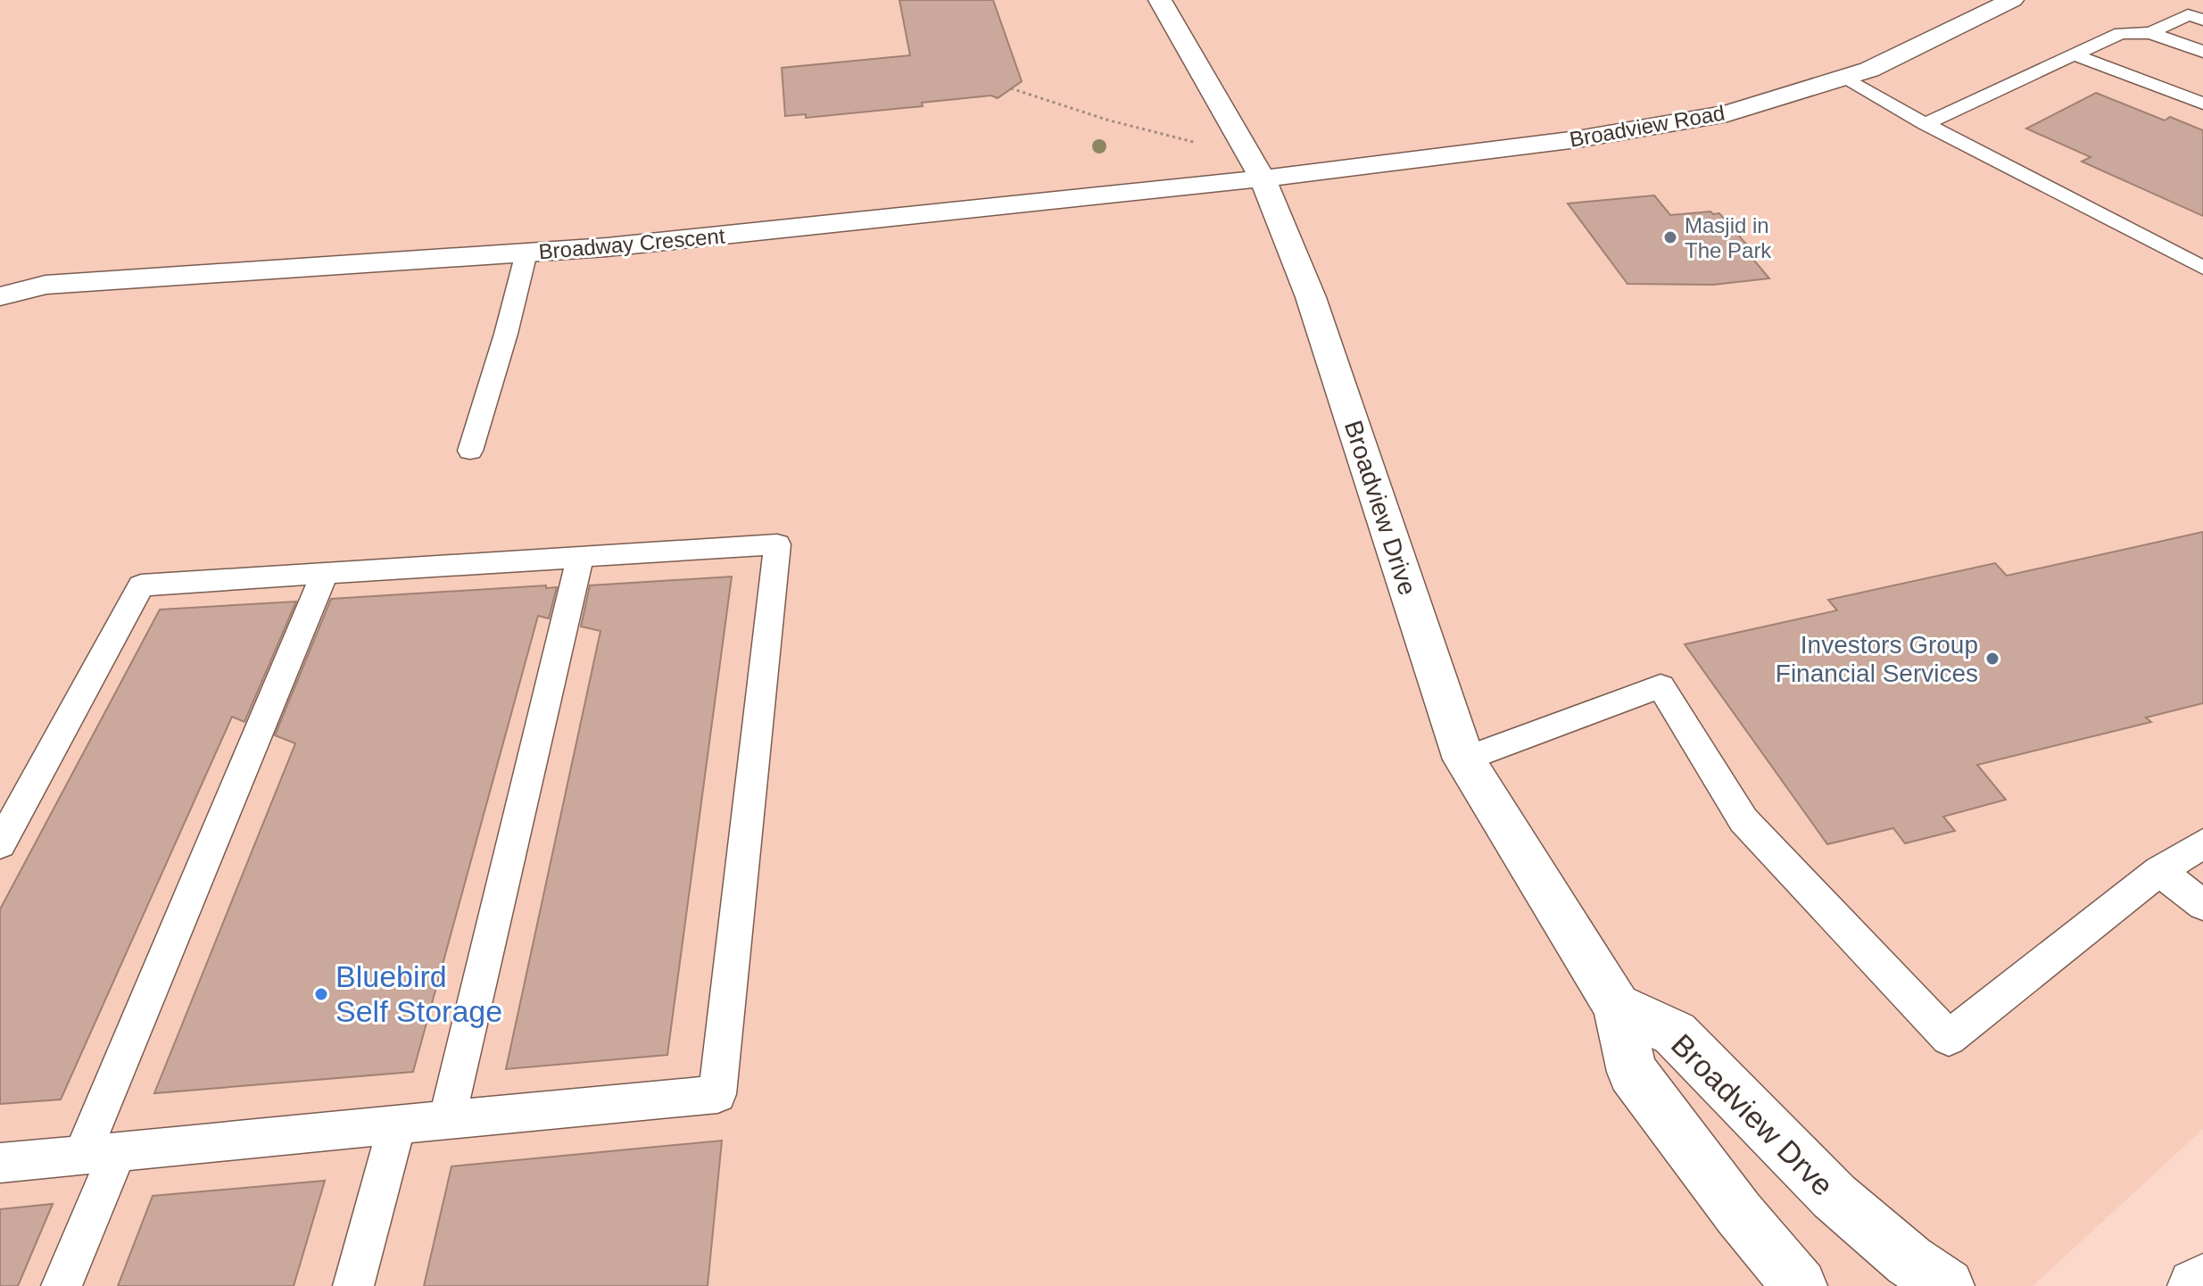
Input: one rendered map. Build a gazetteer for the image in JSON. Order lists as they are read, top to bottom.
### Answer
{
  "streets": {
    "street": [
      "Broadview Road",
      "Broadway Crescent",
      "Broadview Drive",
      "Broadview Drve"
    ]
  },
  "crossings": [
    ["Broadview Road", "Broadway Crescent"],
    ["Broadview Road", "Broadview Drive"],
    ["Broadway Crescent", "Broadview Drive"],
    ["Broadview Drive", "Broadview Drve"]
  ],
  "places": ["Masjid in The Park", "Investors Group Financial Services", "Bluebird Self Storage"]
}
